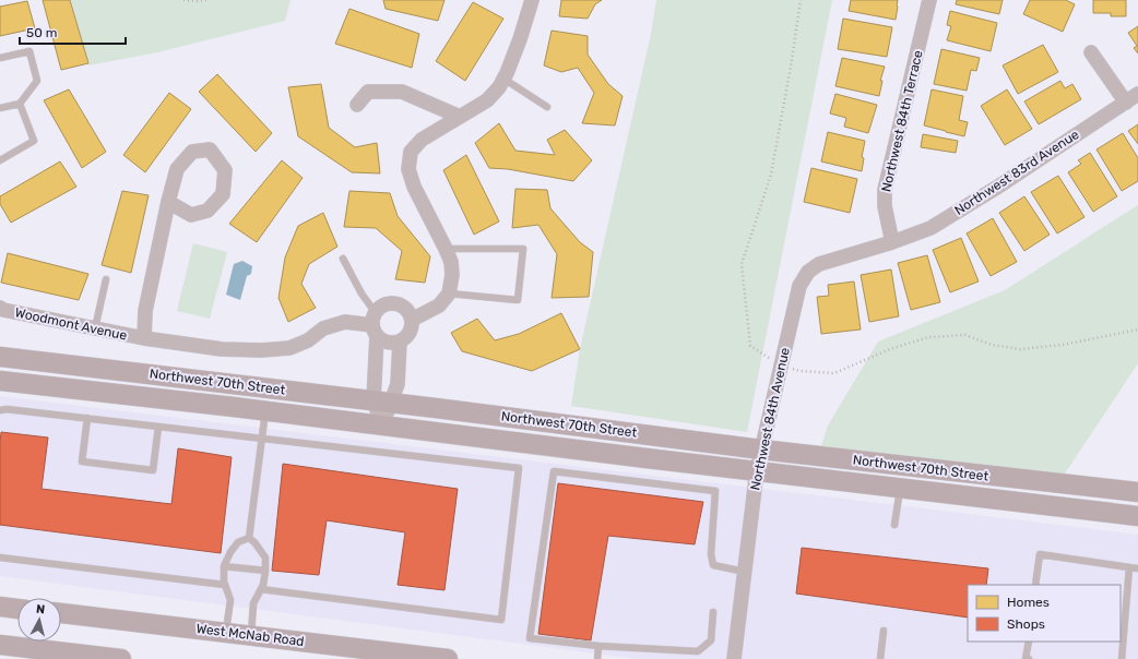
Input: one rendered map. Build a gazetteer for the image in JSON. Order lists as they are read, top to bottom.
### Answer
{
  "streets": {
    "street": [
      "Northwest 84th Terrace",
      "Northwest 83rd Avenue",
      "Woodmont Avenue",
      "Northwest 70th Street",
      "Northwest 84th Avenue",
      "West McNab Road"
    ]
  },
  "crossings": [
    ["Northwest 84th Terrace", "Northwest 83rd Avenue"],
    ["Northwest 84th Terrace", "Northwest 84th Avenue"],
    ["Northwest 83rd Avenue", "Northwest 84th Avenue"],
    ["Northwest 70th Street", "Northwest 84th Avenue"]
  ],
  "legend": ["Homes", "Shops"],
  "scale_bar": "50 m",
  "north": "top"
}
